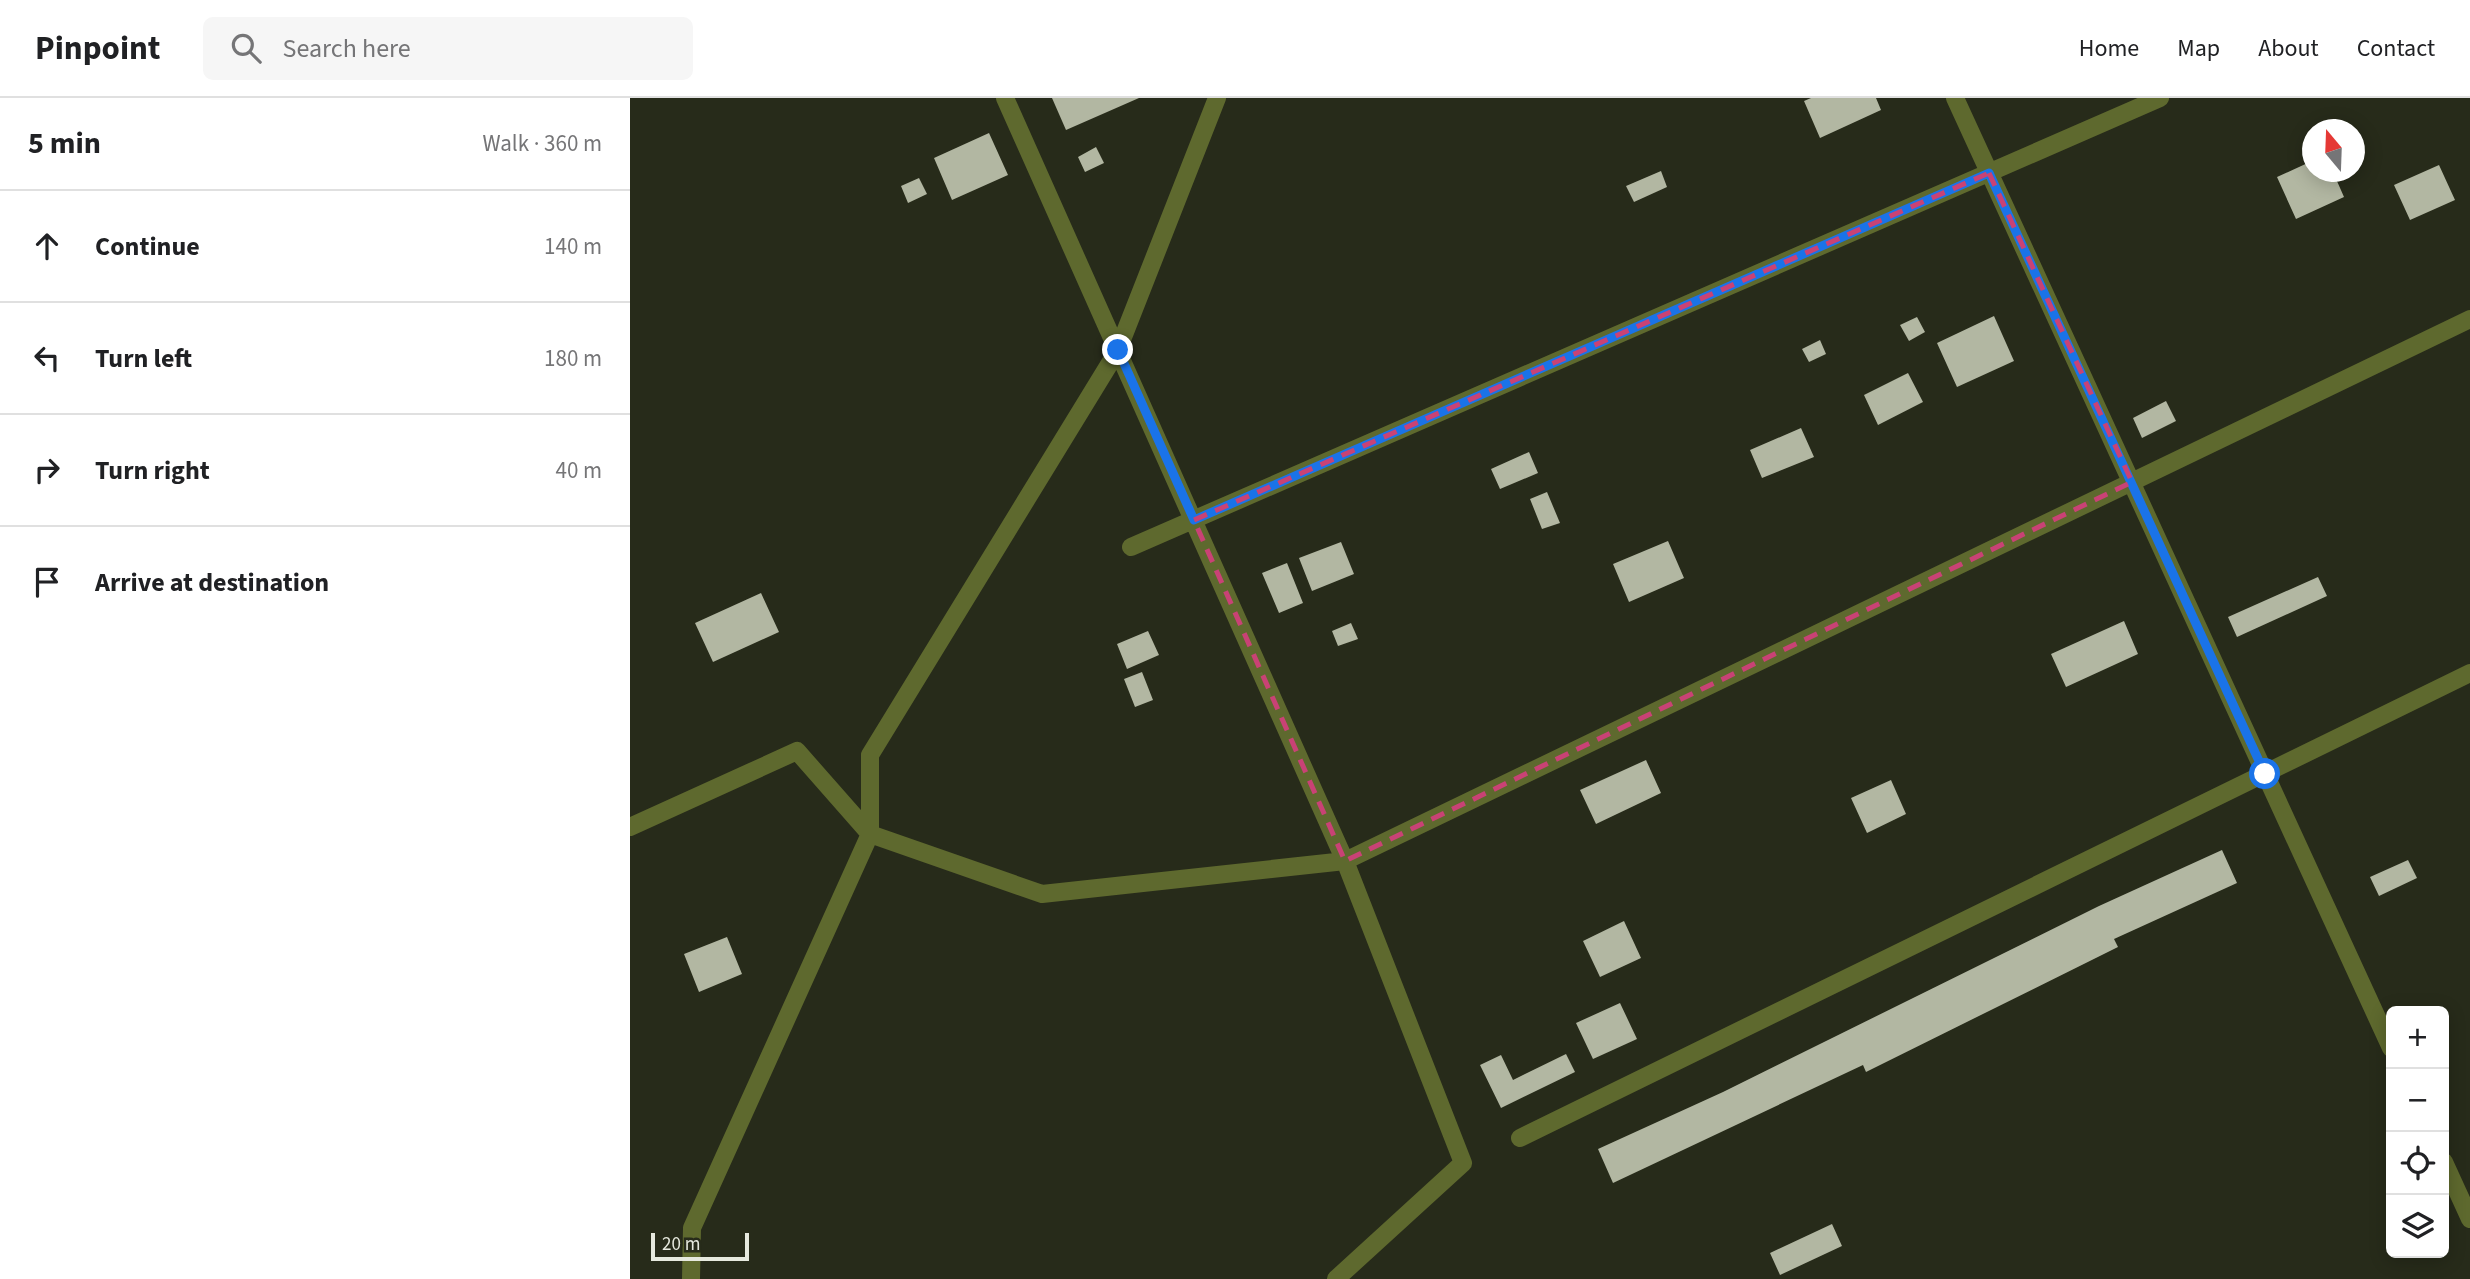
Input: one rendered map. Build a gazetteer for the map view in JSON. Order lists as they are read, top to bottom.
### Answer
{
  "scale_bar": "20 m",
  "north": "top",
  "page": {
    "header": "Pinpoint",
    "search": "Search here",
    "nav": [
      "Home",
      "Map",
      "About",
      "Contact"
    ],
    "heading": ["5 min", "Walk · 360 m"],
    "list": [
      ["Continue", "140 m"],
      ["Turn left", "180 m"],
      ["Turn right", "40 m"],
      "Arrive at destination"
    ],
    "map_buttons": ["+", "−"],
    "scale": "20 m"
  }
}
